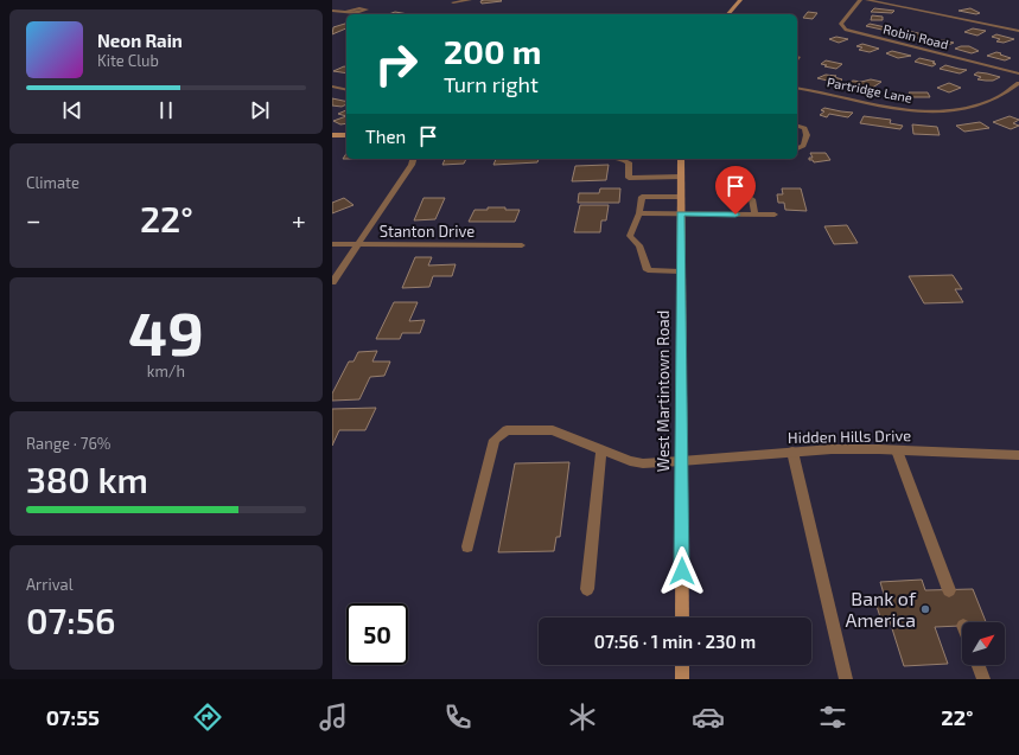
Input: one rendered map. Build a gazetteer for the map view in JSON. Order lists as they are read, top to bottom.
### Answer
{
  "streets": {
    "main road": ["West Martintown Road"],
    "street": [
      "Robin Road",
      "Partridge Lane",
      "Stanton Drive",
      "Hidden Hills Drive"
    ]
  },
  "crossings": [
    ["West Martintown Road", "Hidden Hills Drive"]
  ],
  "places": ["Bank of America"],
  "north": "top right",
  "page": {
    "turn": ["200 m", "Turn right"],
    "song": ["Neon Rain", "Kite Club"],
    "then": "Then",
    "tile": [
      "Climate",
      ["49", "km/h"],
      ["Range · 76%", "380 km"],
      ["Arrival", "07:56"]
    ],
    "heat": ["−", "22°", "+"],
    "limit": "50",
    "trip": "07:56 · 1 min · 230 m",
    "tabs": ["07:55", "22°"]
  }
}
